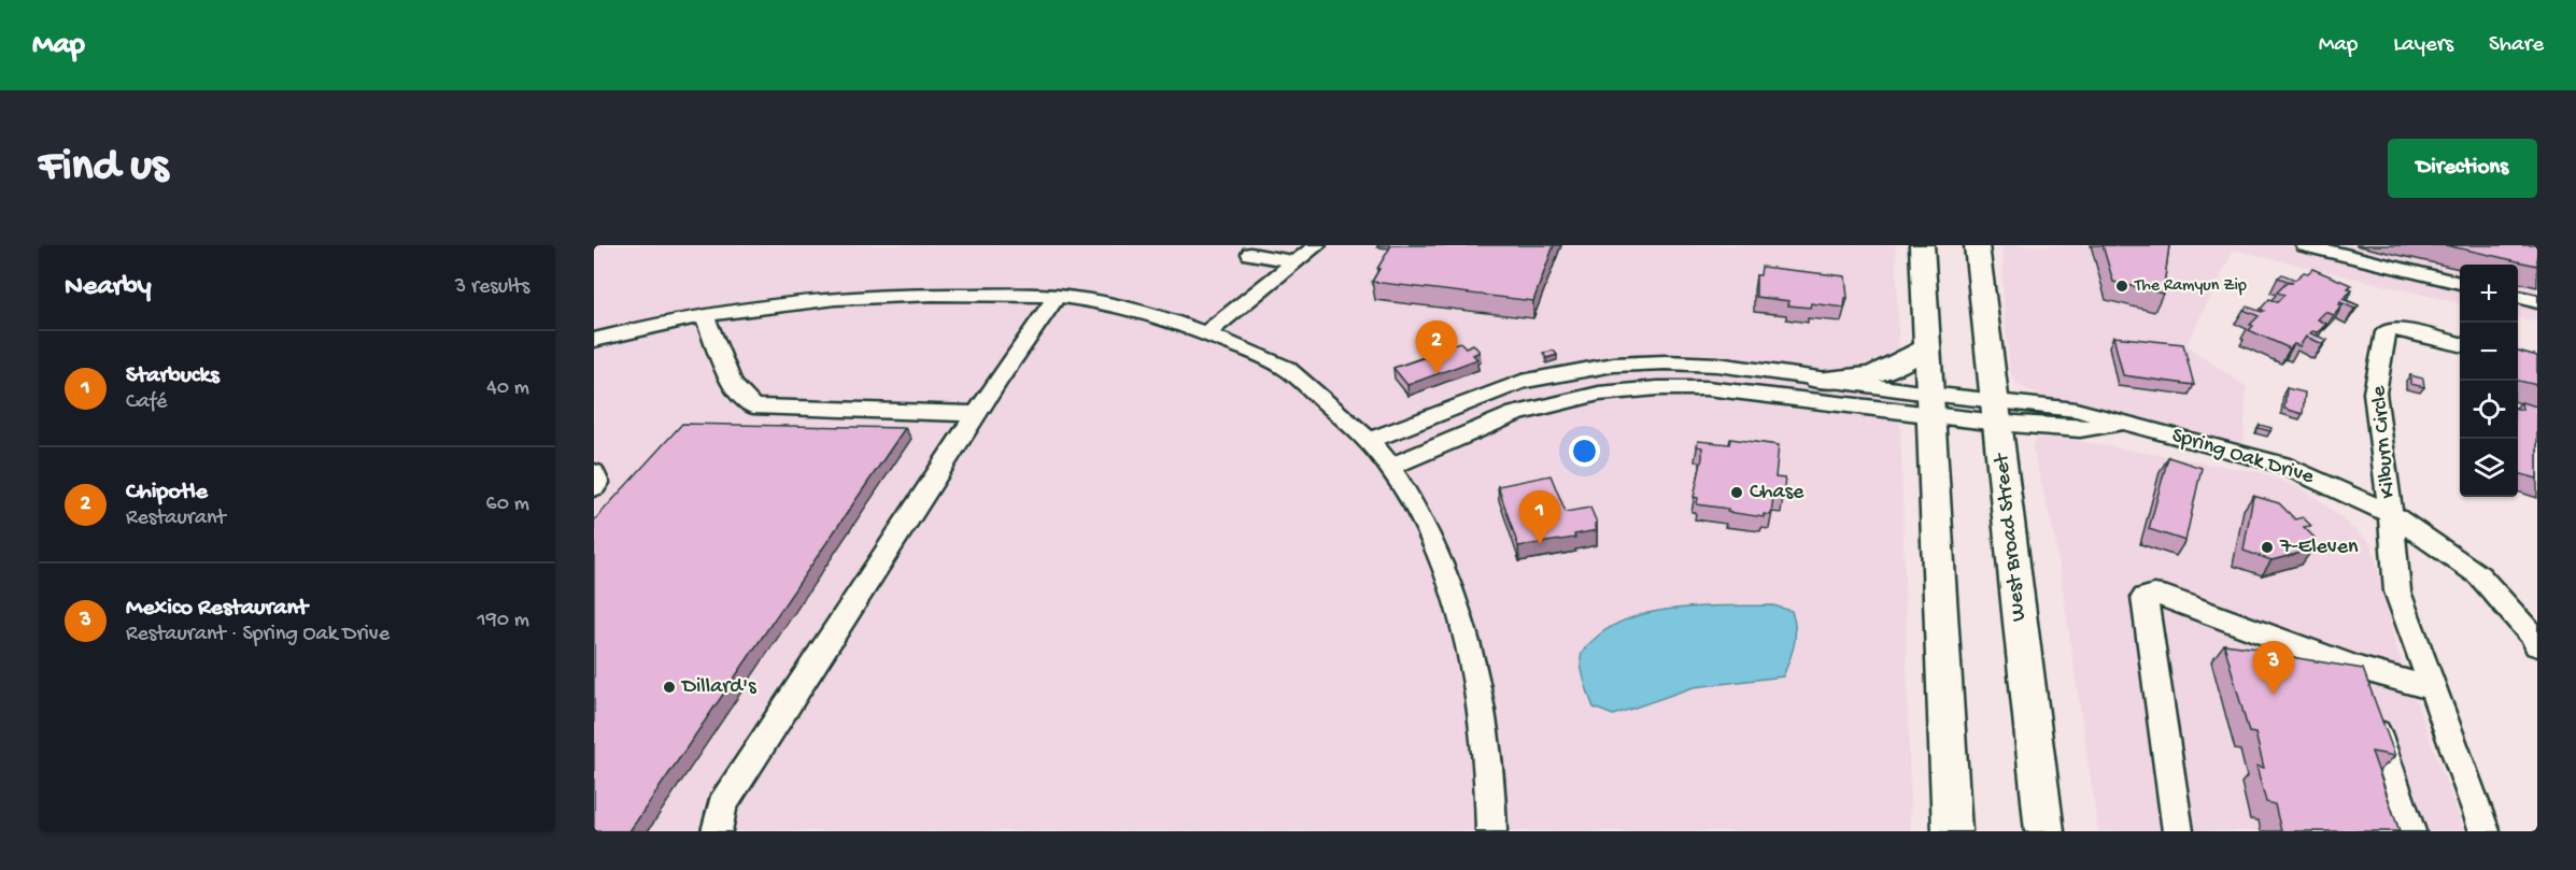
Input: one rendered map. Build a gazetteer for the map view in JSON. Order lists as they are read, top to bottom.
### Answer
{
  "streets": {
    "main road": ["West Broad Street"],
    "street": ["Kilburn Circle", "Spring Oak Drive"]
  },
  "crossings": [
    ["Kilburn Circle", "Spring Oak Drive"],
    ["Spring Oak Drive", "West Broad Street"]
  ],
  "places": [
    "The Ramyun Zip",
    "Chase",
    "7-Eleven",
    "Dillard's"
  ],
  "page": {
    "header": "Map",
    "nav": ["Map", "Layers", "Share"],
    "buttons": "Directions",
    "title": "Find us",
    "heading": ["Nearby", "3 results"],
    "map_buttons": ["+", "−"],
    "pins": ["2", "1", "3"],
    "list": [
      {
        "mark": "1",
        "name": "Starbucks",
        "note": "Café",
        "value": "40 m"
      },
      {
        "mark": "2",
        "name": "Chipotle",
        "note": "Restaurant",
        "value": "60 m"
      },
      {
        "mark": "3",
        "name": "Mexico Restaurant",
        "note": "Restaurant · Spring Oak Drive",
        "value": "190 m"
      }
    ]
  }
}
